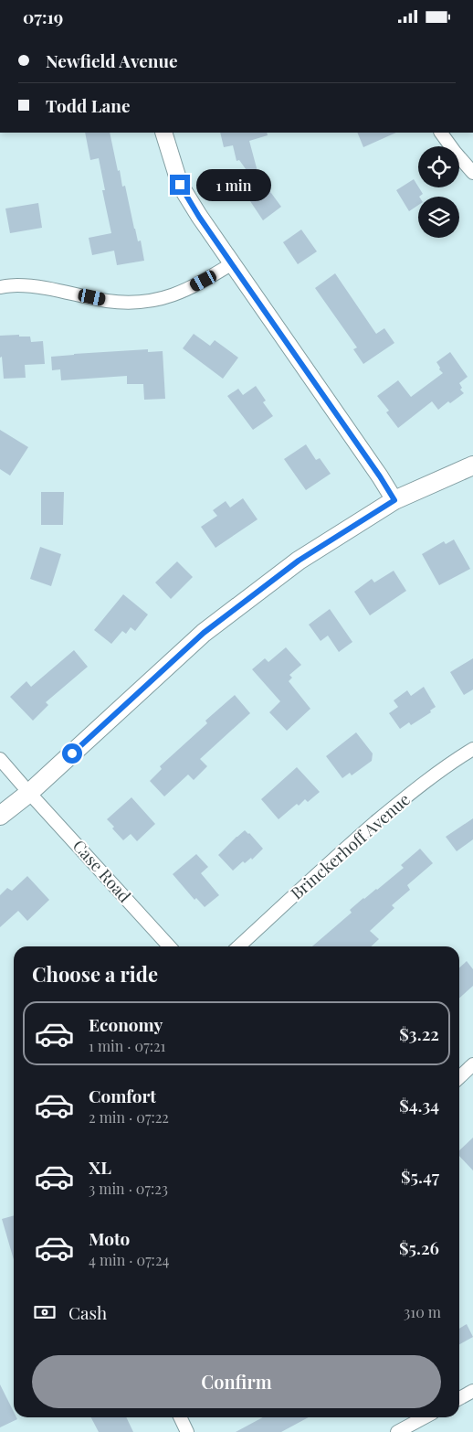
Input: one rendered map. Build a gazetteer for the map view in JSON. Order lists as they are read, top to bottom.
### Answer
{
  "streets": {
    "street": ["Brinckerhoff Avenue", "Case Road"]
  },
  "page": {
    "status": "07:19",
    "banner": ["Newfield Avenue", "Todd Lane"],
    "bubble": "1 min",
    "heading": "Choose a ride",
    "list": [
      {
        "name": "Economy",
        "note": "1 min · 07:21",
        "value": "$3.22"
      },
      {
        "name": "Comfort",
        "note": "2 min · 07:22",
        "value": "$4.34"
      },
      {
        "name": "XL",
        "note": "3 min · 07:23",
        "value": "$5.47"
      },
      {
        "name": "Moto",
        "note": "4 min · 07:24",
        "value": "$5.26"
      }
    ],
    "pay": ["Cash", "310 m"],
    "buttons": "Confirm"
  }
}
